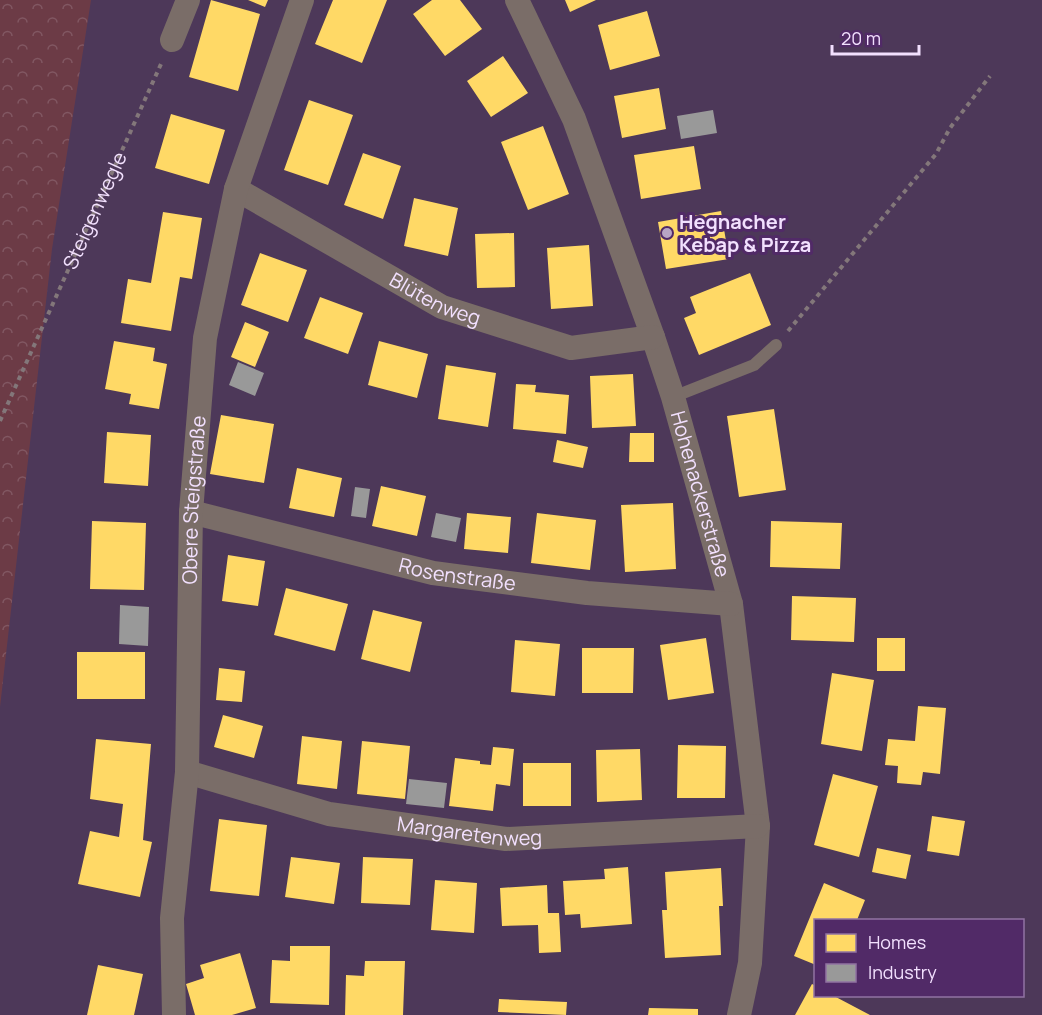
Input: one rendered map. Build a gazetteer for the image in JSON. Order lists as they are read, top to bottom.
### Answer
{
  "streets": {
    "street": [
      "Blütenweg",
      "Hohenackerstraße",
      "Obere Steigstraße",
      "Rosenstraße",
      "Margaretenweg"
    ],
    "path": ["Steigenwegle"]
  },
  "crossings": [
    ["Blütenweg", "Hohenackerstraße"],
    ["Blütenweg", "Obere Steigstraße"],
    ["Hohenackerstraße", "Rosenstraße"],
    ["Hohenackerstraße", "Margaretenweg"],
    ["Obere Steigstraße", "Rosenstraße"],
    ["Obere Steigstraße", "Margaretenweg"]
  ],
  "places": ["Hegnacher Kebap & Pizza"],
  "legend": ["Homes", "Industry"],
  "scale_bar": "20 m"
}
